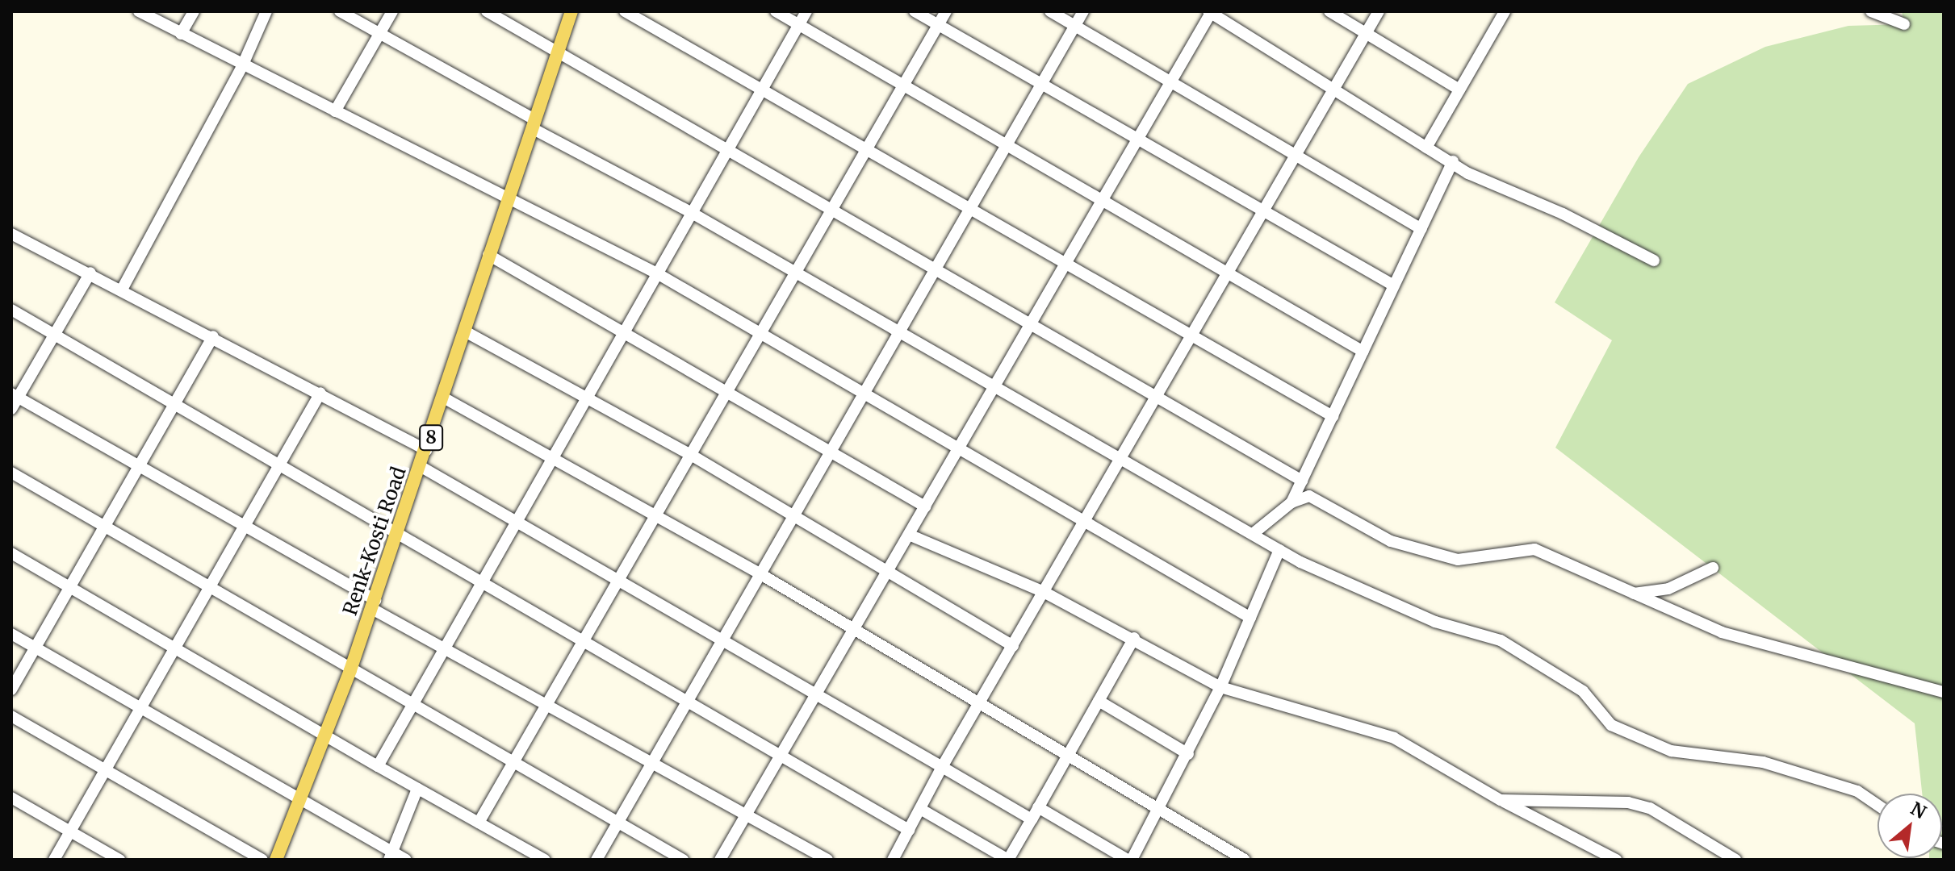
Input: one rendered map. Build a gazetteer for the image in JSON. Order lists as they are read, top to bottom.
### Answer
{
  "streets": {
    "main road": ["8", "Renk-Kosti Road"]
  },
  "north": "top right"
}
